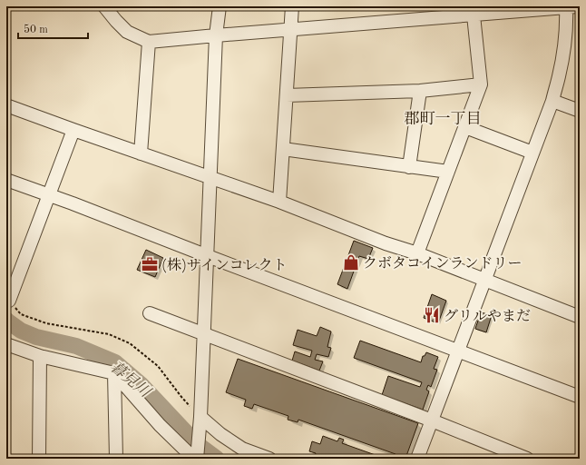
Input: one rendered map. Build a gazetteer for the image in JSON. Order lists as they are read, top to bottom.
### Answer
{
  "districts": ["郡町一丁目"],
  "water": ["暮見川"],
  "places": {
    "shop": ["クボタコインランドリー"],
    "office": ["(株)サインコレクト"],
    "restaurant": ["グリルやまだ"]
  },
  "scale_bar": "50 m"
}
